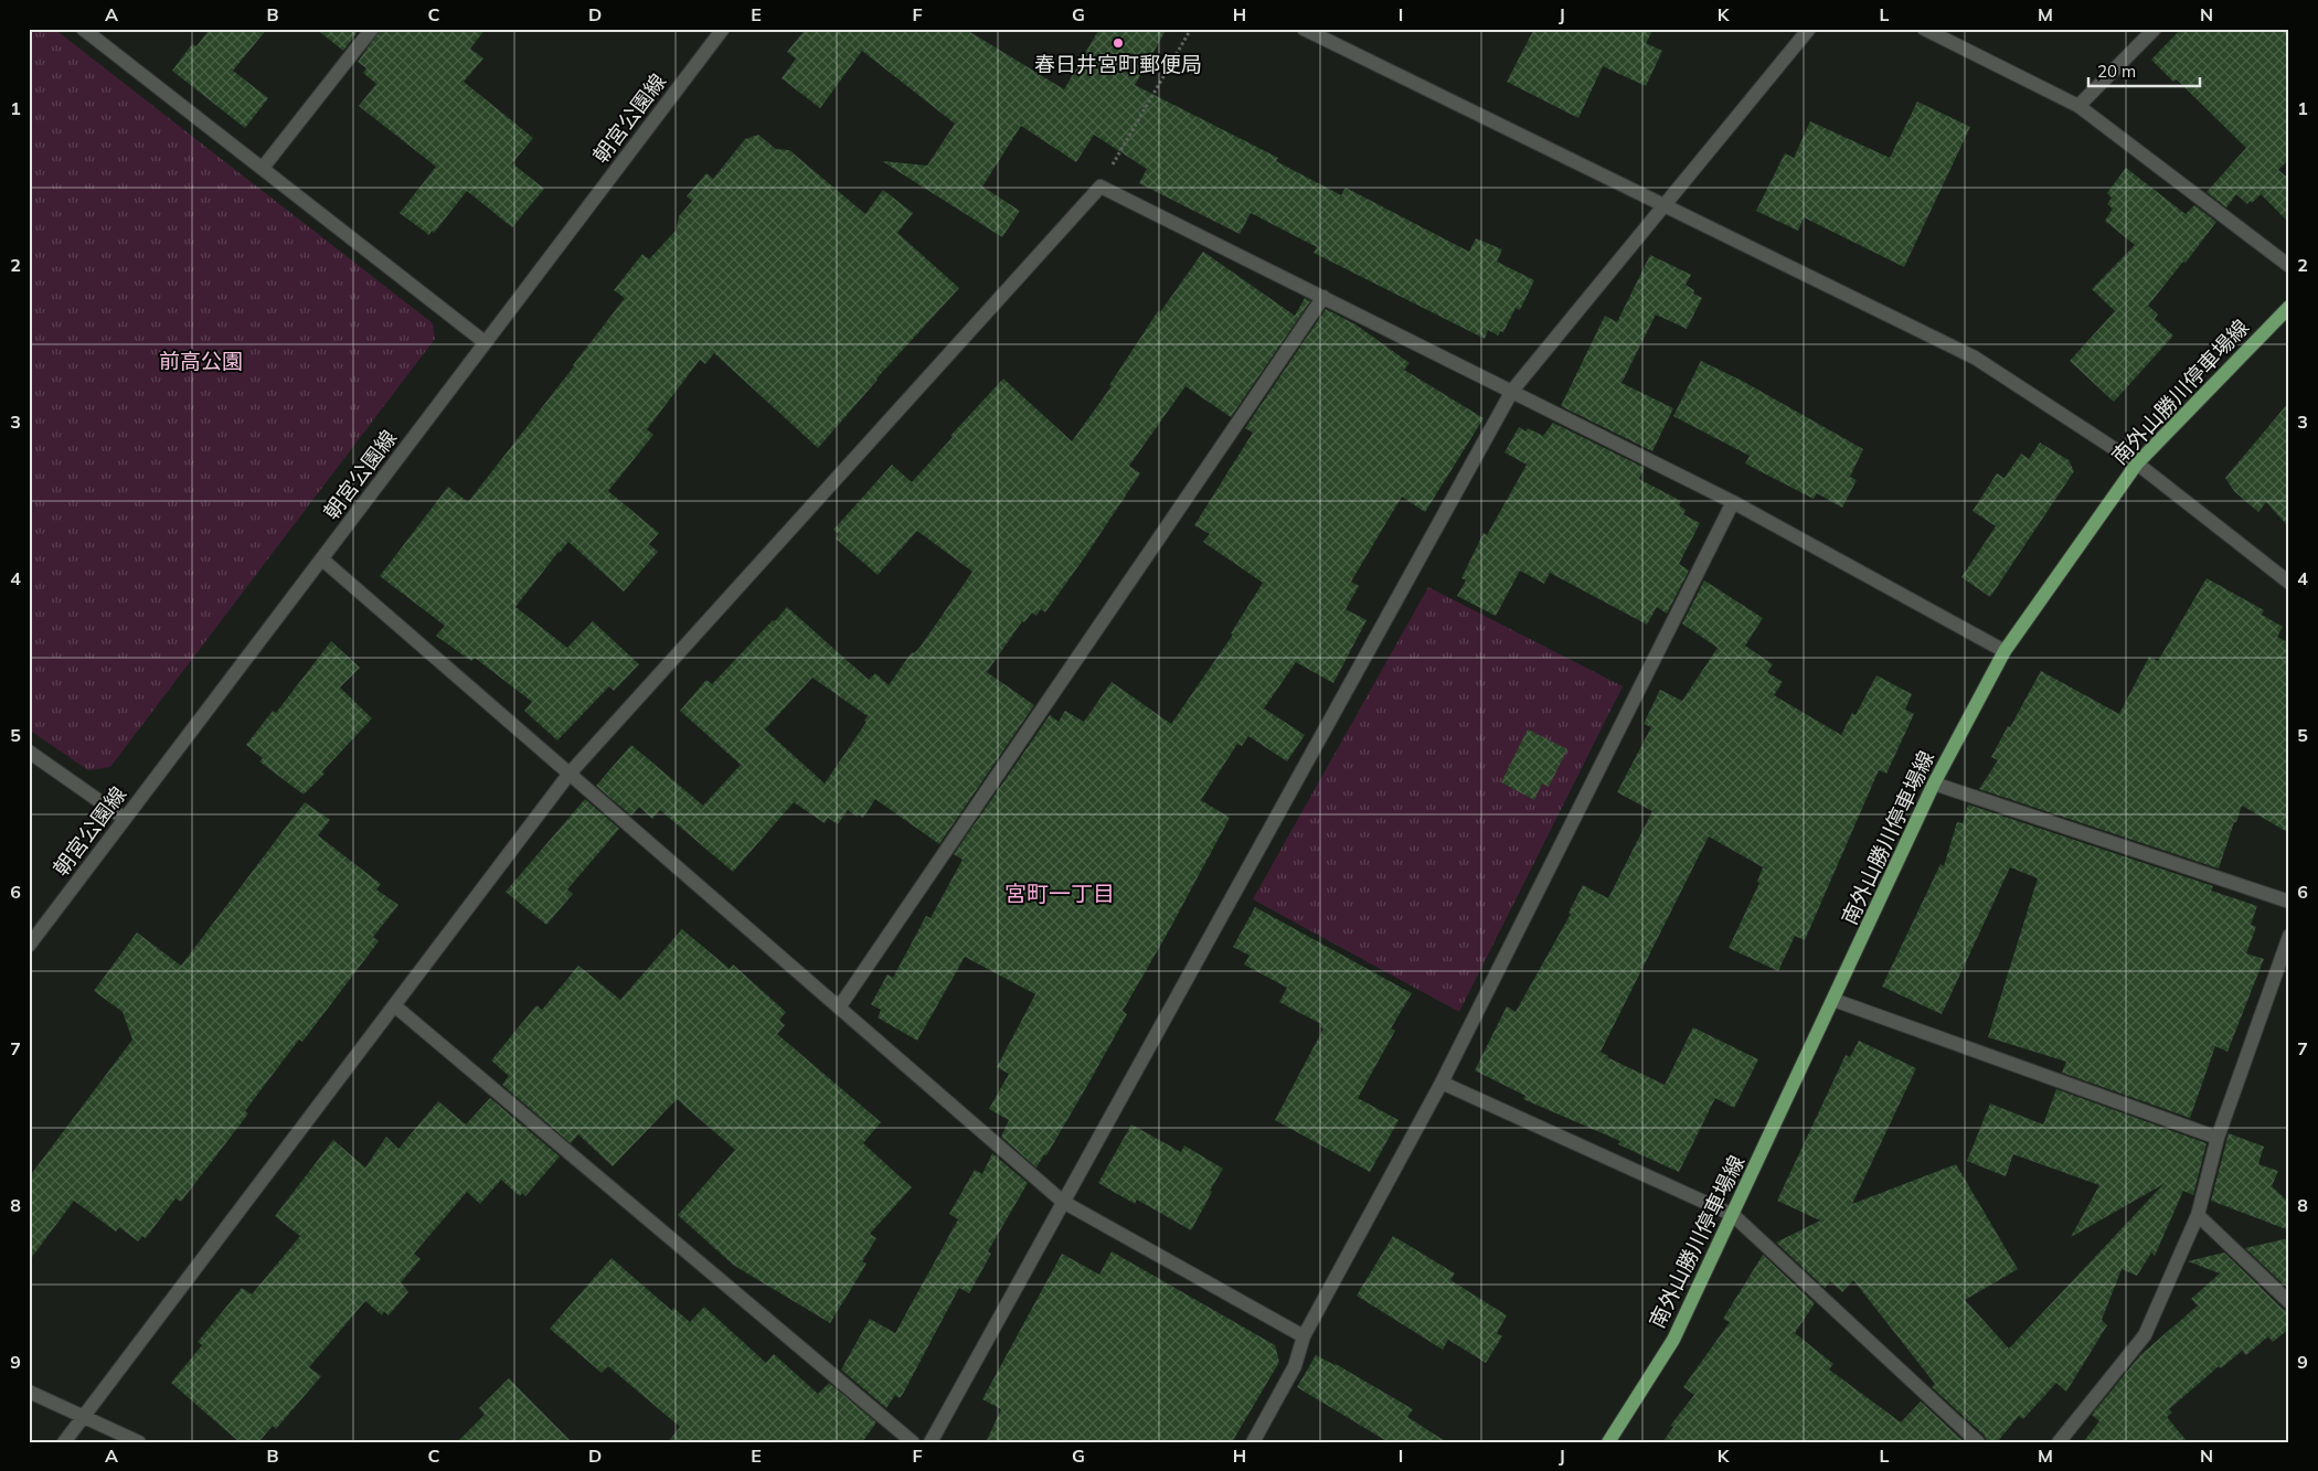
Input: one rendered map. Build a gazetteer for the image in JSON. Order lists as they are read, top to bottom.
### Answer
{
  "streets": {
    "main road": ["南外山勝川停車場線"],
    "street": ["朝宮公園線"]
  },
  "districts": ["宮町一丁目"],
  "parks": ["前高公園"],
  "places": ["春日井宮町郵便局"],
  "scale_bar": "20 m",
  "grid": {
    "columns": [
      "A",
      "B",
      "C",
      "D",
      "E",
      "F",
      "G",
      "H",
      "I",
      "J",
      "K",
      "L",
      "M",
      "N"
    ],
    "rows": [
      "1",
      "2",
      "3",
      "4",
      "5",
      "6",
      "7",
      "8",
      "9"
    ]
  }
}
